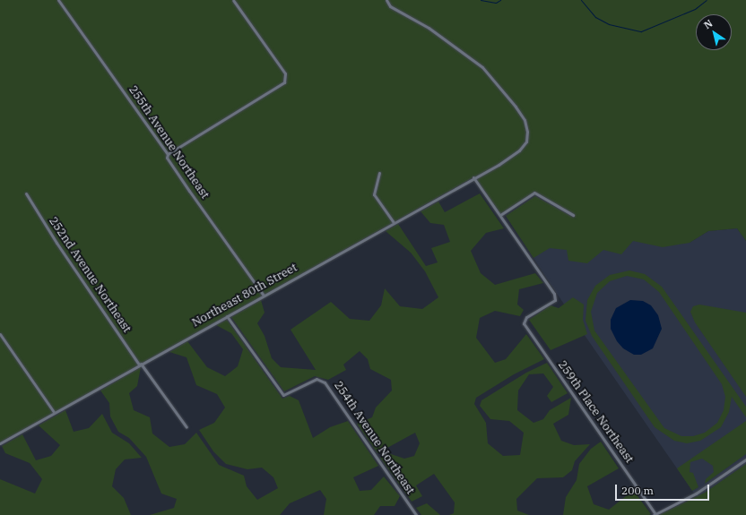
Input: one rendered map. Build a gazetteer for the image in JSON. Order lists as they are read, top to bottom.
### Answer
{
  "streets": {
    "street": [
      "255th Avenue Northeast",
      "252nd Avenue Northeast",
      "Northeast 80th Street",
      "259th Place Northeast",
      "254th Avenue Northeast"
    ]
  },
  "crossings": [
    ["255th Avenue Northeast", "Northeast 80th Street"],
    ["252nd Avenue Northeast", "Northeast 80th Street"],
    ["Northeast 80th Street", "254th Avenue Northeast"]
  ],
  "scale_bar": "200 m",
  "north": "top left"
}
